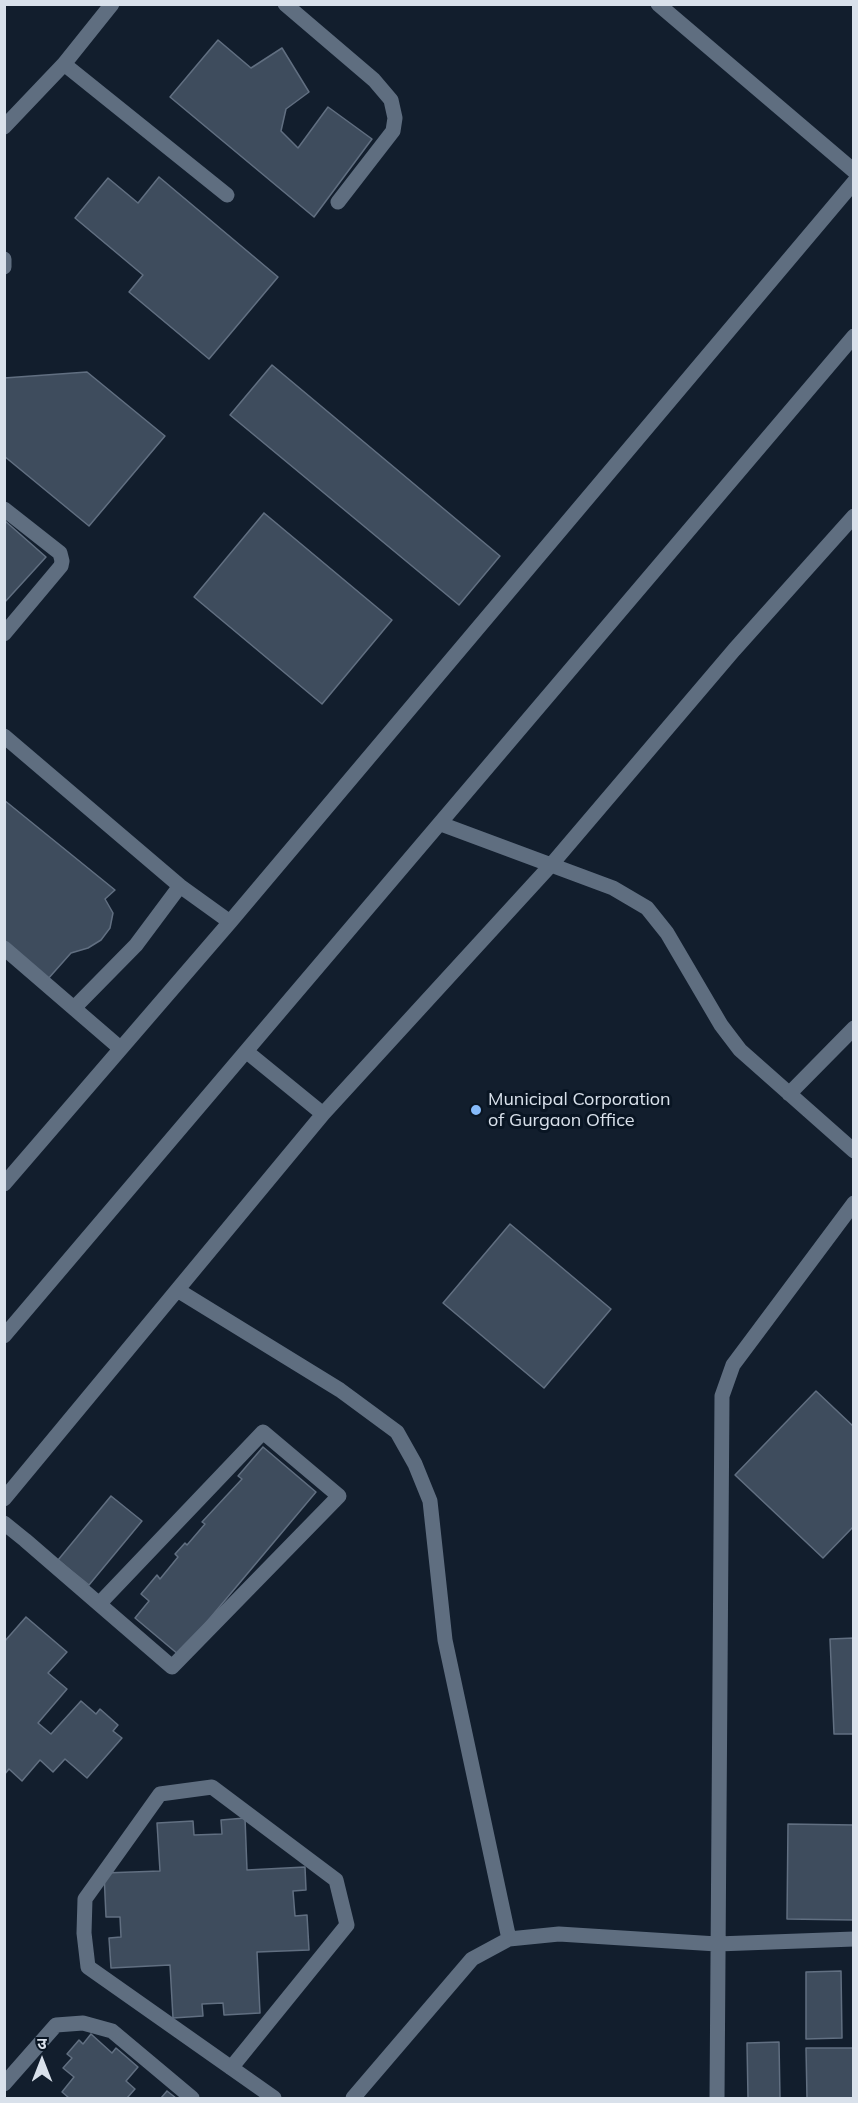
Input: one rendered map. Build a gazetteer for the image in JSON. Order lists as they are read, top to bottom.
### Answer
{
  "places": ["Municipal Corporation of Gurgaon Office"],
  "north": "top"
}
